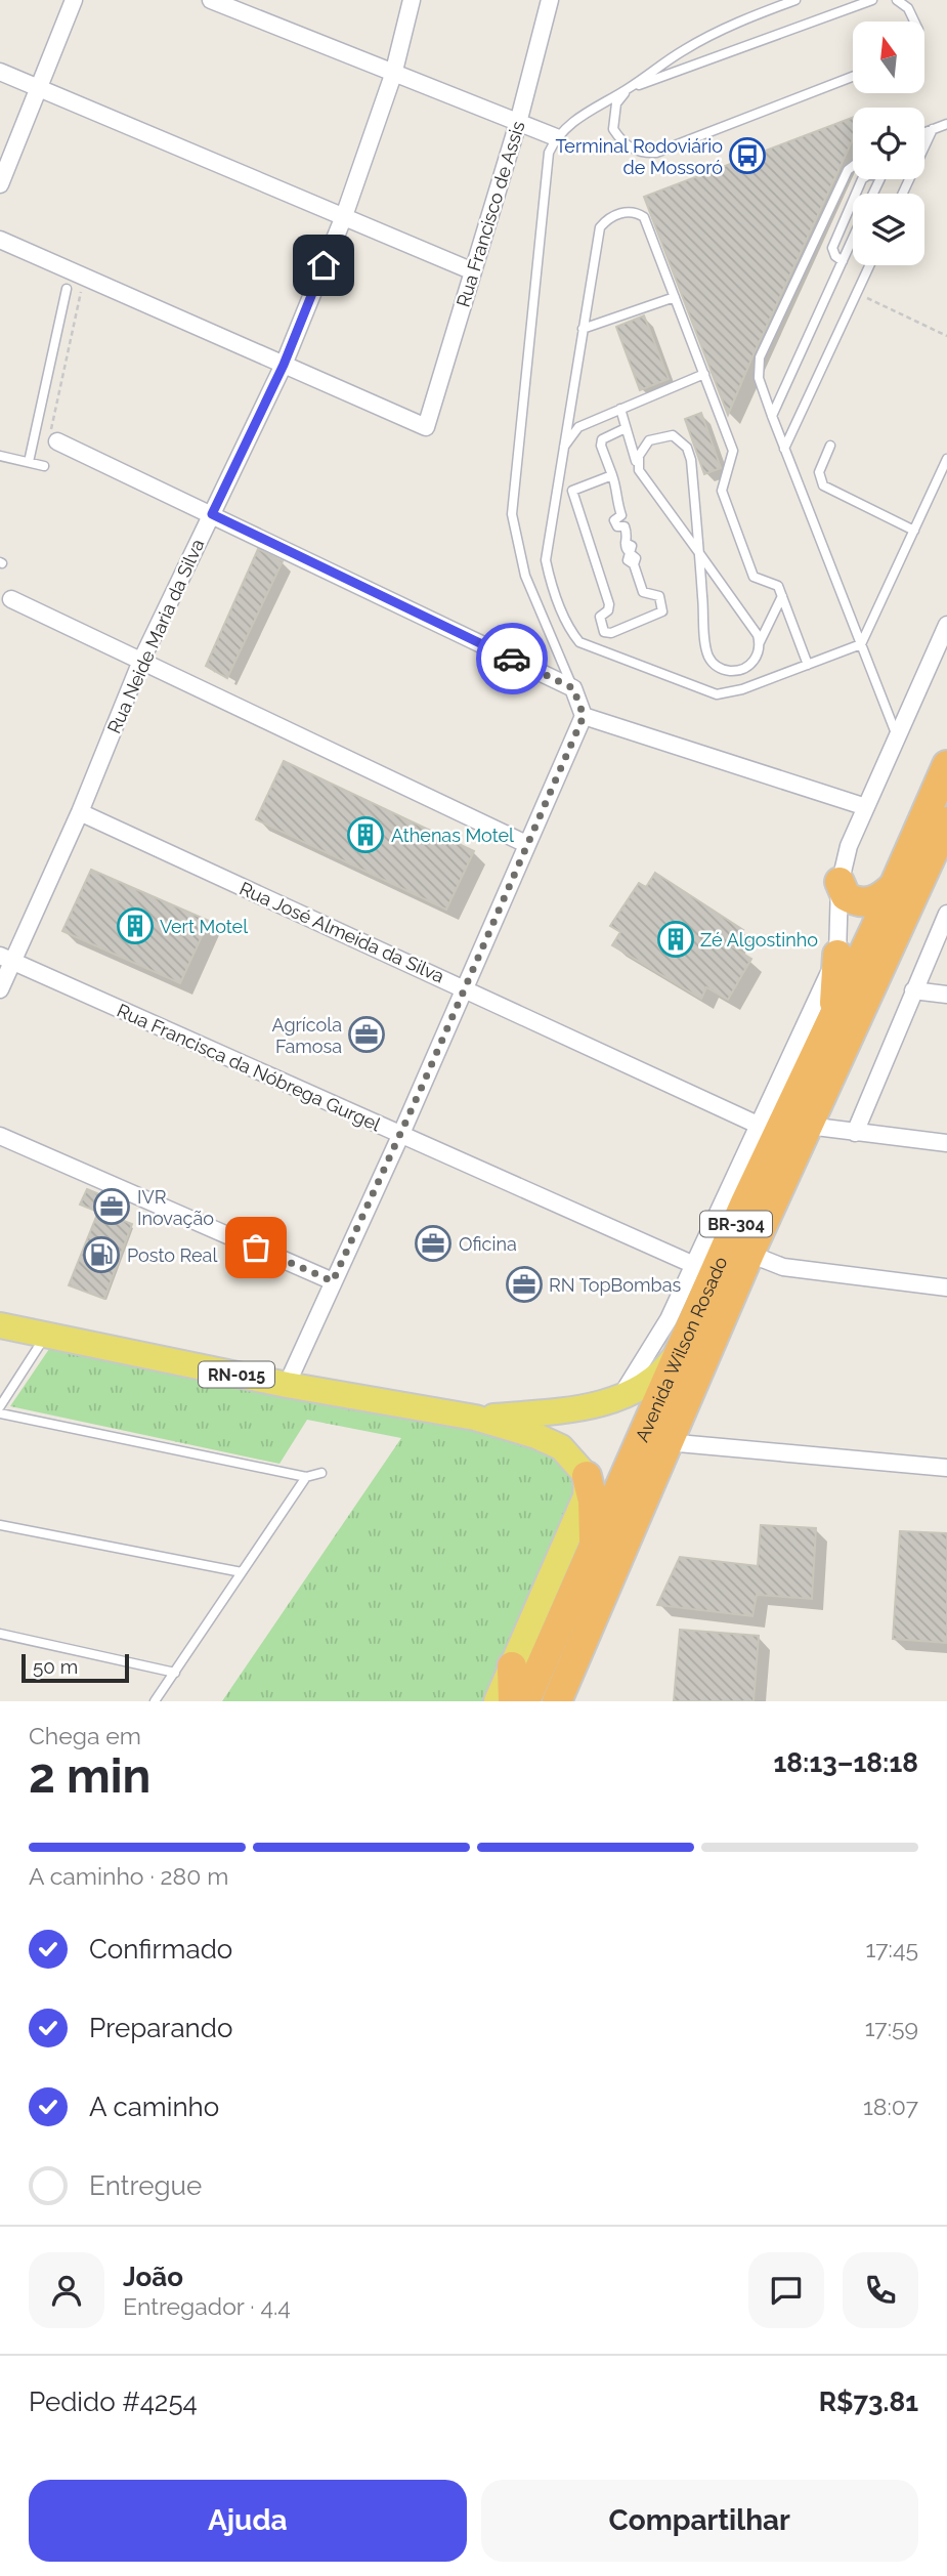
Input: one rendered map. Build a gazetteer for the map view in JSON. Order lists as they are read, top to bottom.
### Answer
{
  "streets": {
    "highway": ["BR-304", "Avenida Wilson Rosado"],
    "main road": ["RN-015"],
    "street": [
      "Rua Francisco de Assis",
      "Rua Neide Maria da Silva",
      "Rua José Almeida da Silva",
      "Rua Francisca da Nóbrega Gurgel"
    ]
  },
  "crossings": [
    ["Rua Francisco de Assis", "Rua Neide Maria da Silva"],
    ["Rua Neide Maria da Silva", "Rua José Almeida da Silva"],
    ["Rua Neide Maria da Silva", "Rua Francisca da Nóbrega Gurgel"]
  ],
  "places": {
    "bus stop": ["Terminal Rodoviário de Mossoró"],
    "building": ["Athenas Motel", "Vert Motel", "Zé Algostinho"],
    "office": [
      "Agrícola Famosa",
      "IVR Inovação",
      "Oficina",
      "RN TopBombas"
    ],
    "fuel station": ["Posto Real"]
  },
  "scale_bar": "50 m",
  "north": "top",
  "page": {
    "scale": "50 m",
    "heading": ["2 min", "Chega em", "18:13–18:18"],
    "panel": [
      "João",
      "Entregador · 4.4",
      "Pedido #4254",
      "R$73.81"
    ],
    "bar": "A caminho · 280 m",
    "list": [
      ["Confirmado", "17:45"],
      ["Preparando", "17:59"],
      ["A caminho", "18:07"],
      "Entregue"
    ],
    "buttons": ["Ajuda", "Compartilhar"]
  }
}
